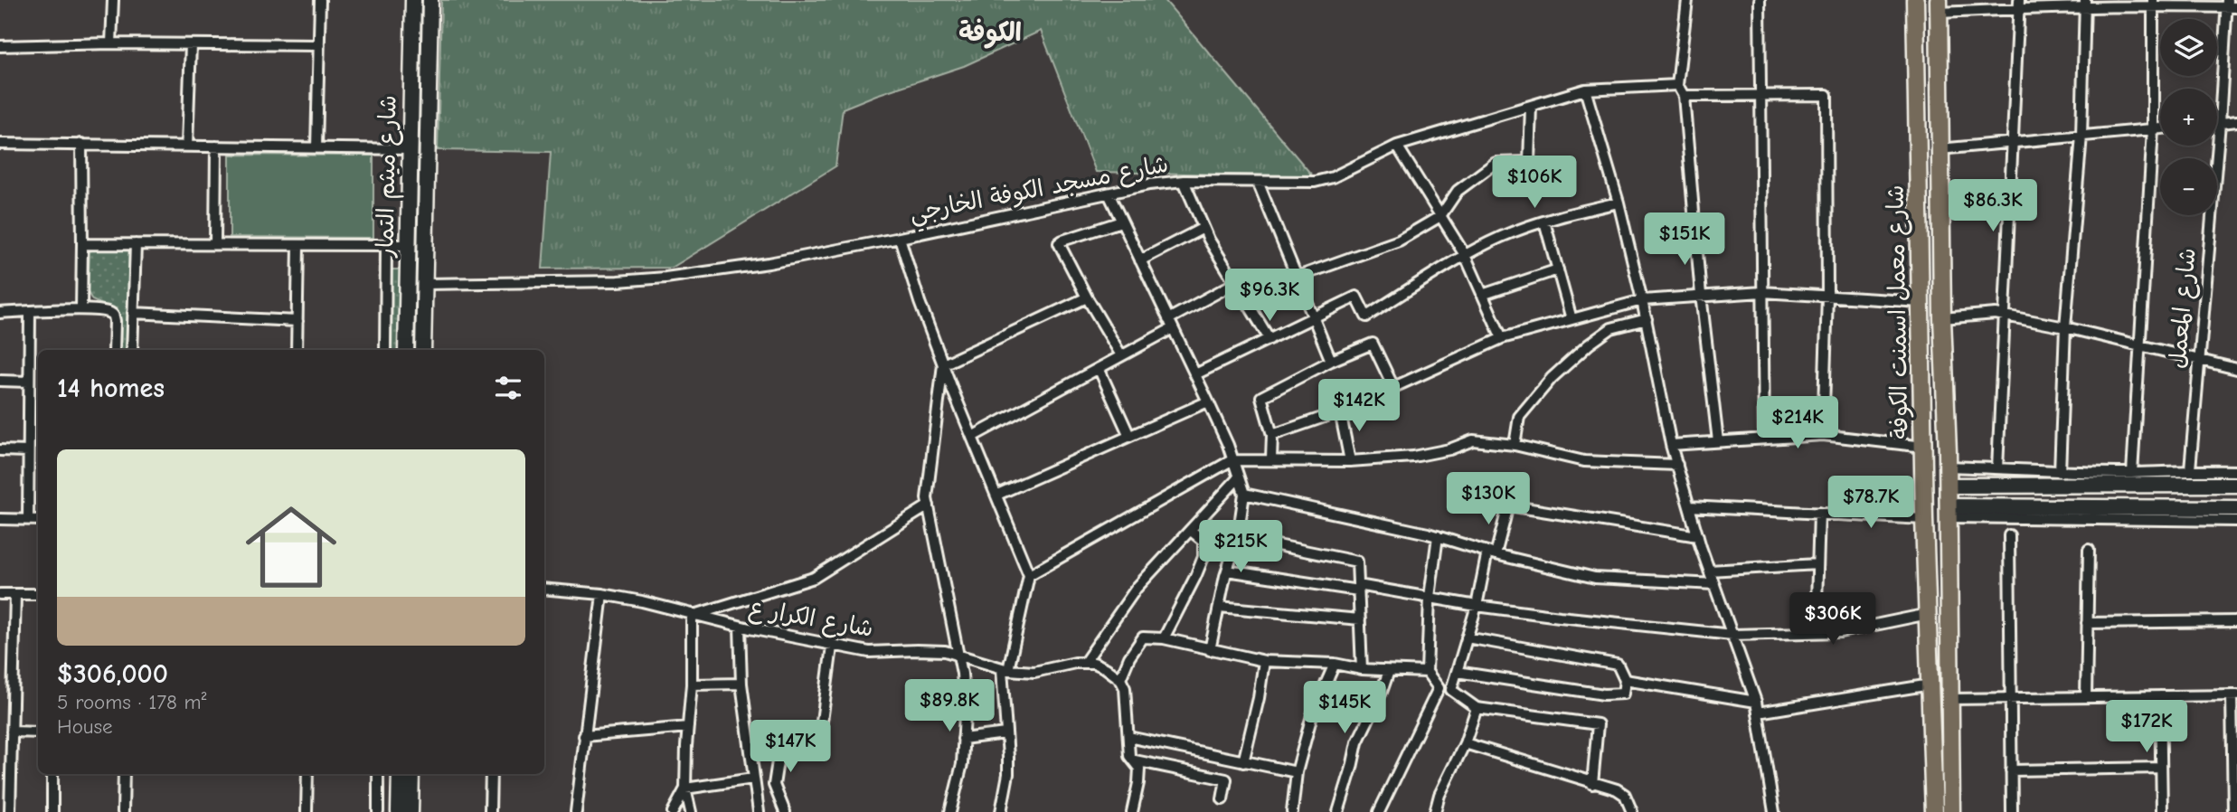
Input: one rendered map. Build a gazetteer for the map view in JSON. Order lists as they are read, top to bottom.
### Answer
{
  "streets": {
    "main road": ["شارع معمل اسمنت الكوفة"],
    "street": [
      "شارع ميثم التمار",
      "شارع مسجد الكوفة الخارجي",
      "شارع المعمل",
      "شارع الكرار ع"
    ]
  },
  "crossings": [
    ["شارع ميثم التمار", "شارع مسجد الكوفة الخارجي"]
  ],
  "districts": ["الكوفة"],
  "page": {
    "map_buttons": ["+", "−"],
    "price": [
      "$106K",
      "$86.3K",
      "$151K",
      "$96.3K",
      "$142K",
      "$214K",
      "$130K",
      "$78.7K",
      "$215K",
      "$306K",
      "$89.8K",
      "$145K",
      "$172K",
      "$147K"
    ],
    "heading": "14 homes",
    "list": [
      {
        "name": "$306,000",
        "note": "5 rooms · 178 m² · House"
      }
    ]
  }
}
